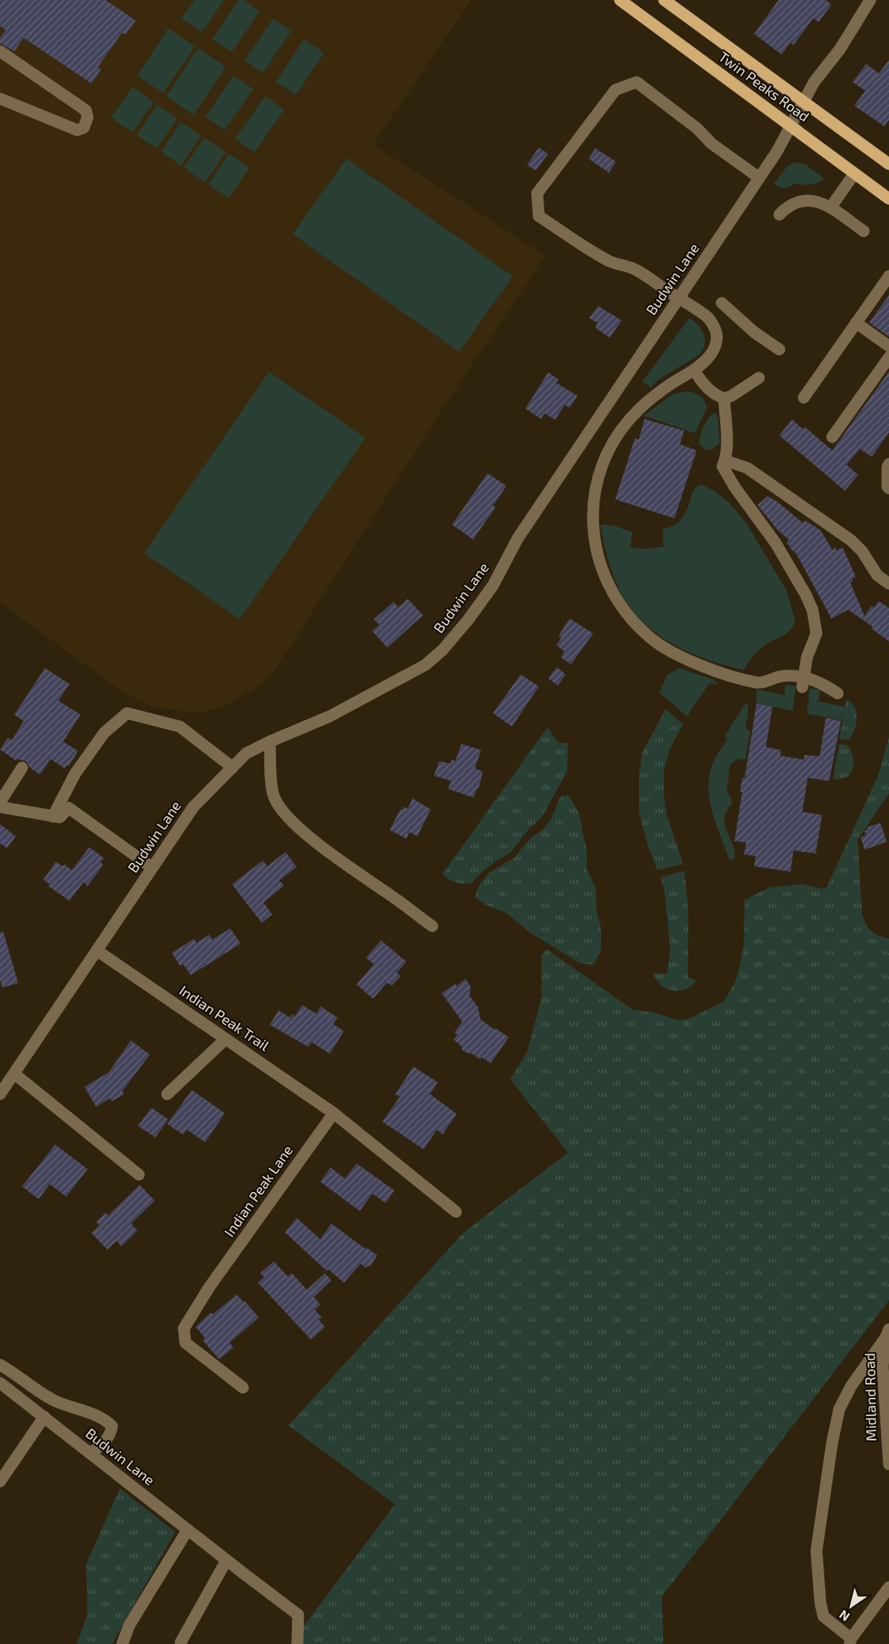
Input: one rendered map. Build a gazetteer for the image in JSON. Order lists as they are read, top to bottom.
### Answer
{
  "streets": {
    "main road": ["Twin Peaks Road"],
    "street": [
      "Budwin Lane",
      "Indian Peak Trail",
      "Indian Peak Lane",
      "Midland Road"
    ]
  },
  "crossings": [
    ["Twin Peaks Road", "Budwin Lane"],
    ["Budwin Lane", "Indian Peak Trail"],
    ["Indian Peak Trail", "Indian Peak Lane"]
  ],
  "north": "bottom left"
}
